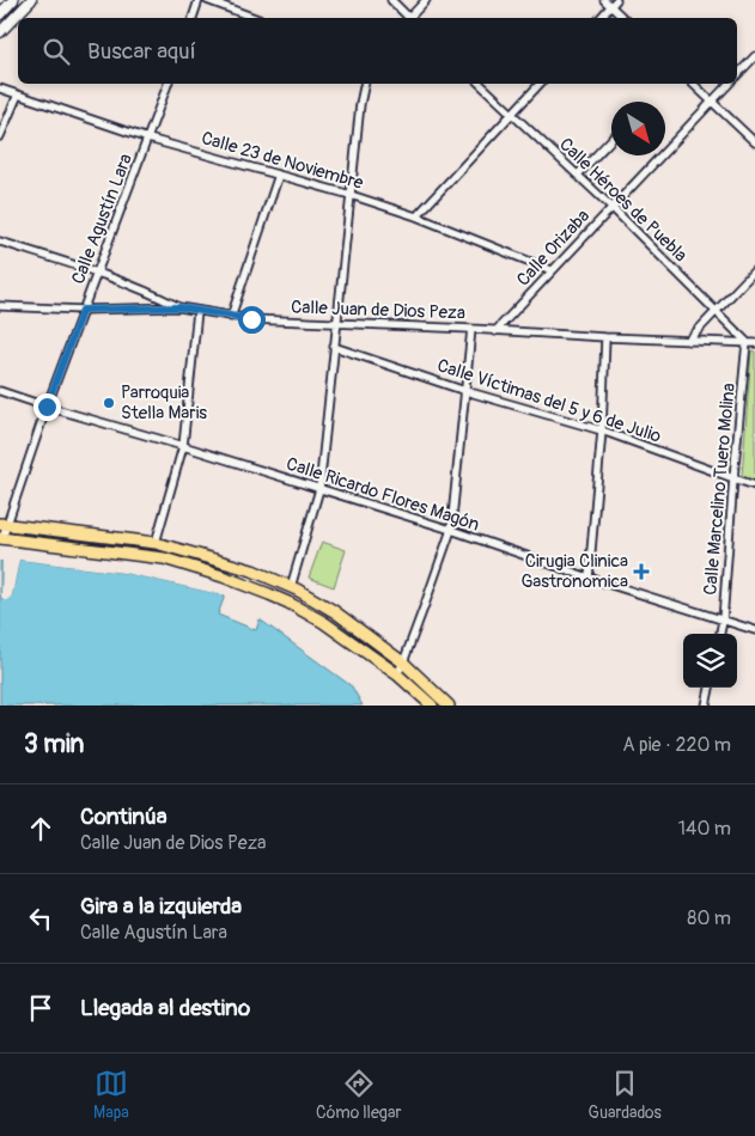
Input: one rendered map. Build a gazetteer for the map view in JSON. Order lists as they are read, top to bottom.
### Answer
{
  "streets": {
    "street": [
      "Calle 23 de Noviembre",
      "Calle Héroes de Puebla",
      "Calle Agustín Lara",
      "Calle Orizaba",
      "Calle Juan de Dios Peza",
      "Calle Víctimas del 5 y 6 de Julio",
      "Calle Marcelino Tuero Molina",
      "Calle Ricardo Flores Magón"
    ]
  },
  "crossings": [
    ["Calle 23 de Noviembre", "Calle Agustín Lara"],
    ["Calle 23 de Noviembre", "Calle Orizaba"],
    ["Calle Héroes de Puebla", "Calle Orizaba"],
    ["Calle Héroes de Puebla", "Calle Juan de Dios Peza"],
    ["Calle Héroes de Puebla", "Calle Marcelino Tuero Molina"],
    ["Calle Agustín Lara", "Calle Juan de Dios Peza"],
    ["Calle Agustín Lara", "Calle Ricardo Flores Magón"],
    ["Calle Orizaba", "Calle Juan de Dios Peza"],
    ["Calle Juan de Dios Peza", "Calle Marcelino Tuero Molina"],
    ["Calle Víctimas del 5 y 6 de Julio", "Calle Marcelino Tuero Molina"],
    ["Calle Marcelino Tuero Molina", "Calle Ricardo Flores Magón"]
  ],
  "places": {
    "other": ["Parroquia Stella Maris"],
    "health": ["Cirugia Clinica Gastronomica"]
  },
  "north": "bottom right",
  "page": {
    "search": "Buscar aquí",
    "heading": ["3 min", "A pie · 220 m"],
    "list": [
      ["Continúa", "Calle Juan de Dios Peza", "140 m"],
      ["Gira a la izquierda", "Calle Agustín Lara", "80 m"],
      "Llegada al destino"
    ],
    "nav": ["Mapa", "Cómo llegar", "Guardados"]
  }
}
